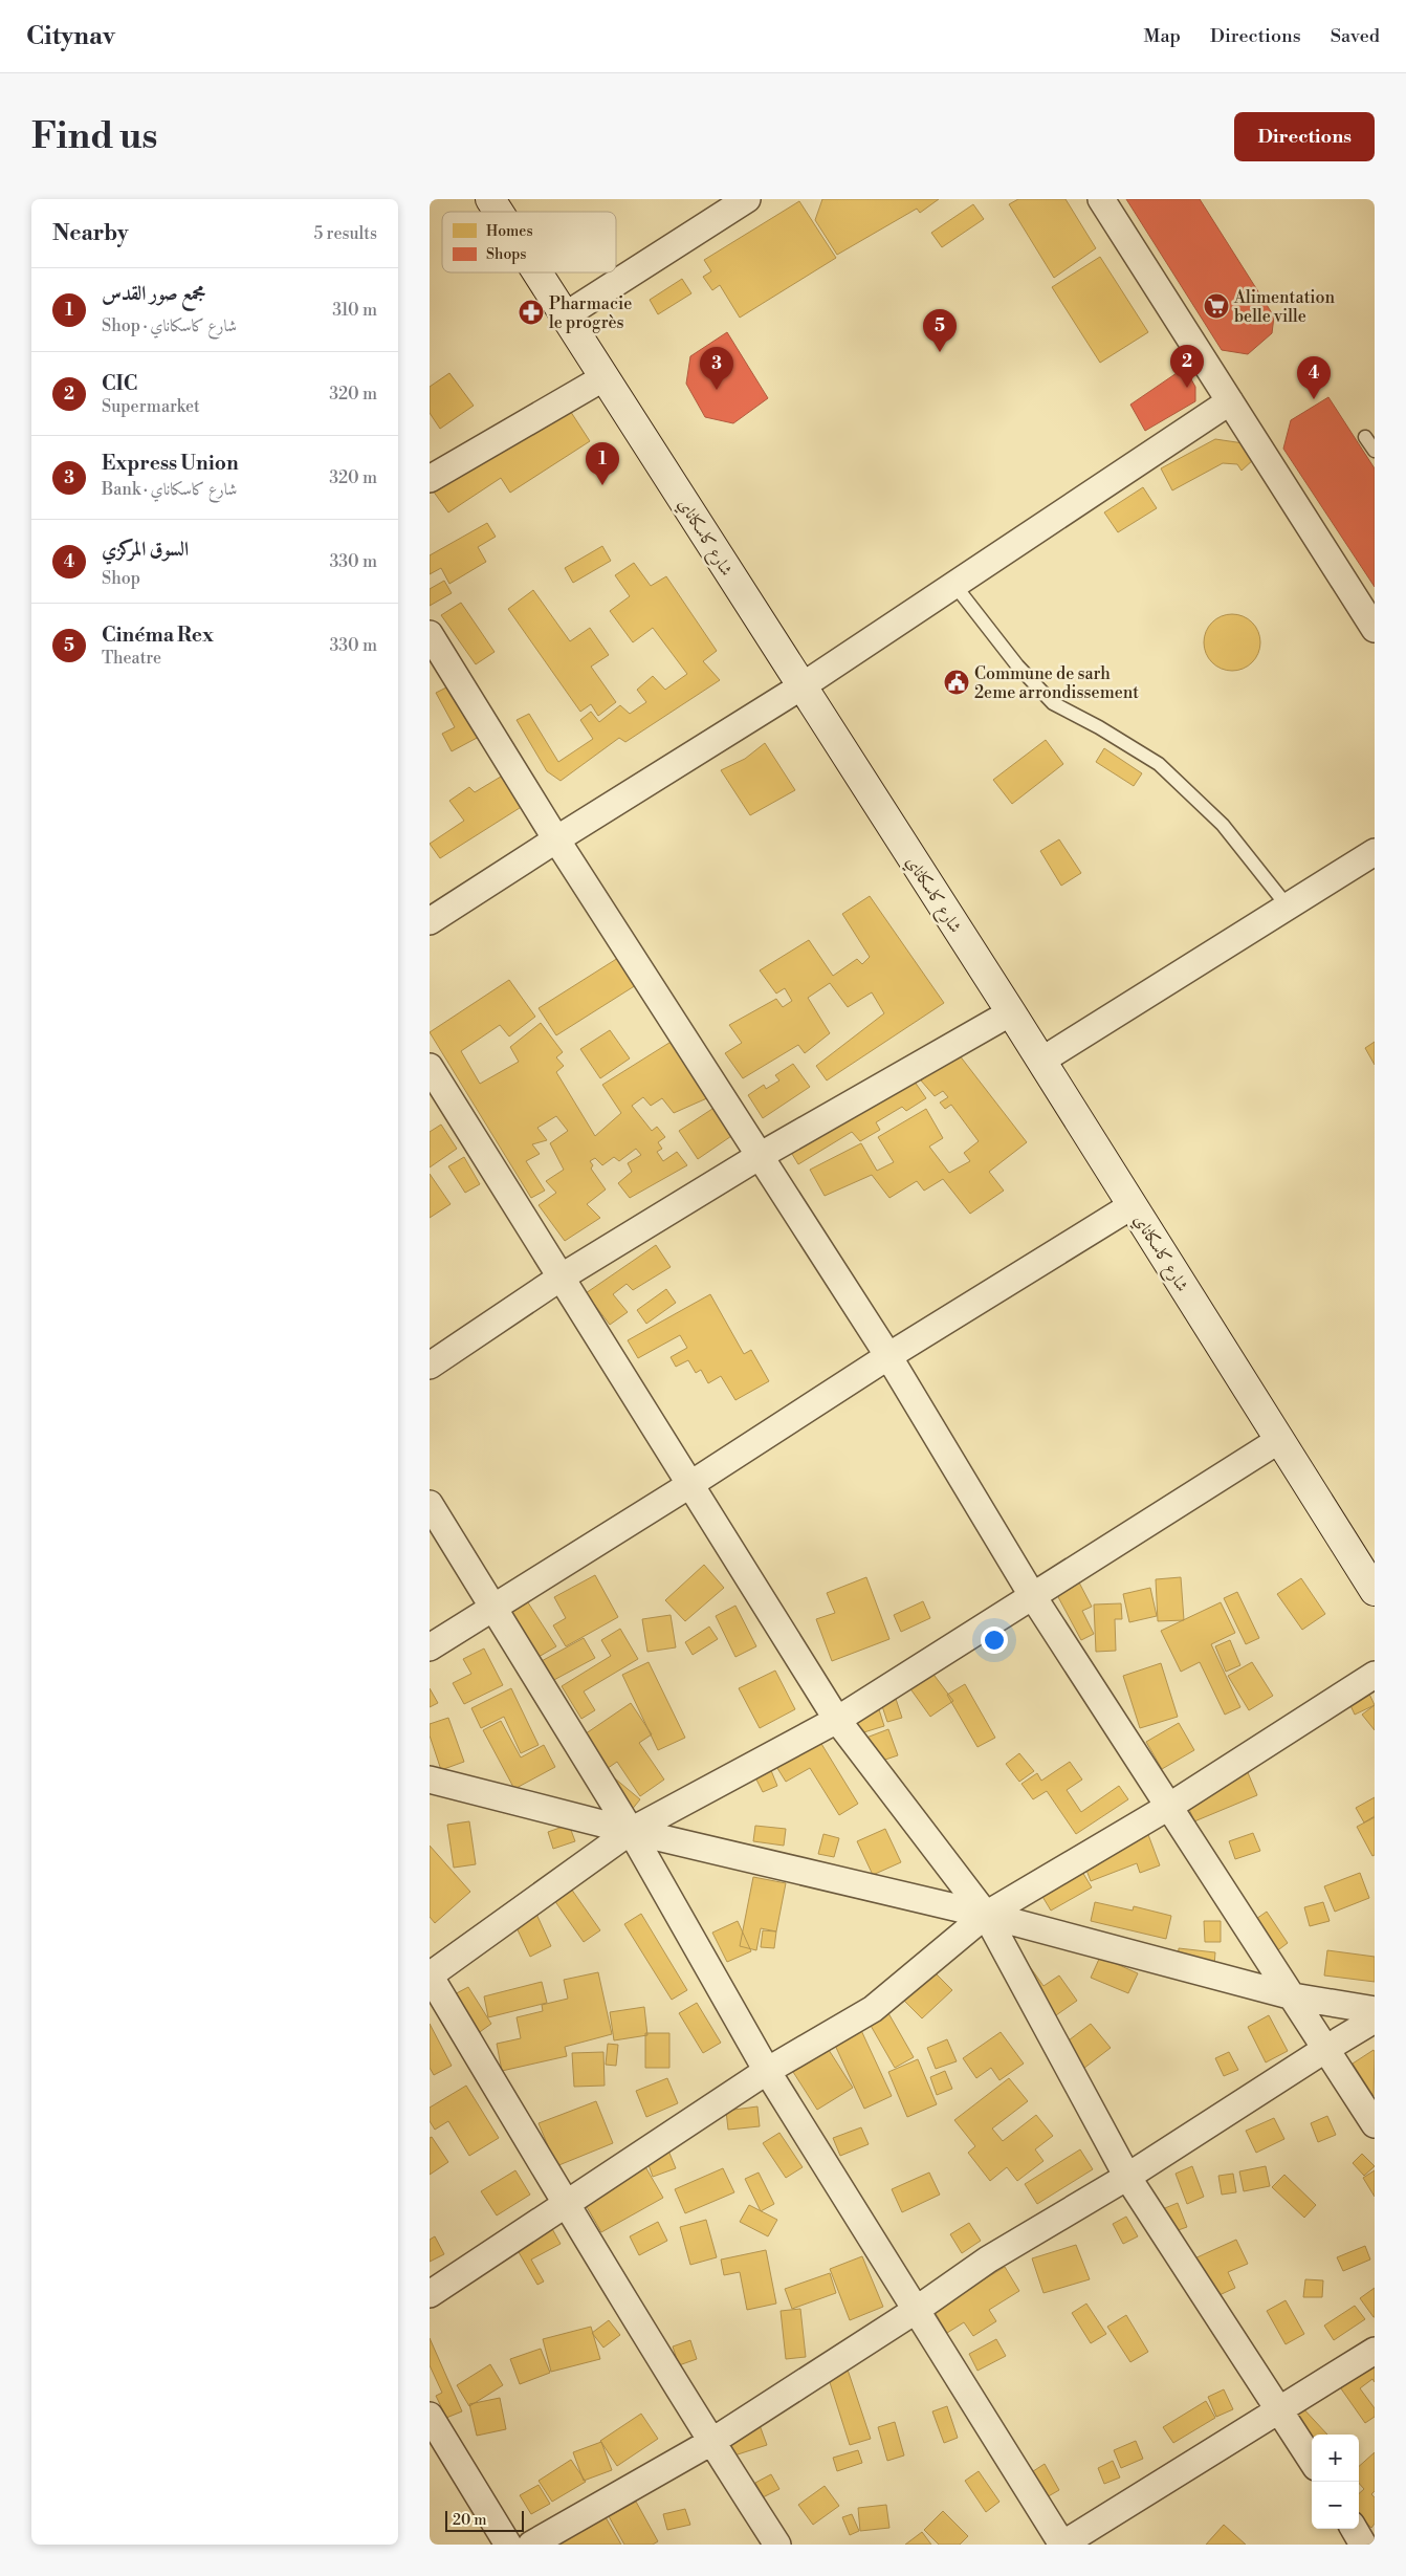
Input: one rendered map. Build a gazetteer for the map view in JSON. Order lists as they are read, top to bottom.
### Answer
{
  "streets": {
    "street": ["شارع كاسكاناي"]
  },
  "places": {
    "supermarket": ["Alimentation belle ville"],
    "pharmacy": ["Pharmacie le progrès"],
    "public building": ["Commune de sarh 2eme arrondissement"]
  },
  "legend": ["Homes", "Shops"],
  "scale_bar": "20 m",
  "page": {
    "header": "Citynav",
    "nav": ["Map", "Directions", "Saved"],
    "buttons": "Directions",
    "title": "Find us",
    "heading": ["Nearby", "5 results"],
    "list": [
      {
        "mark": "1",
        "name": "مجمع صور القدس",
        "note": "Shop · شارع كاسكاناي",
        "value": "310 m"
      },
      {
        "mark": "2",
        "name": "CIC",
        "note": "Supermarket",
        "value": "320 m"
      },
      {
        "mark": "3",
        "name": "Express Union",
        "note": "Bank · شارع كاسكاناي",
        "value": "320 m"
      },
      {
        "mark": "4",
        "name": "السوق المركزي",
        "note": "Shop",
        "value": "330 m"
      },
      {
        "mark": "5",
        "name": "Cinéma Rex",
        "note": "Theatre",
        "value": "330 m"
      }
    ],
    "pins": [
      "5",
      "2",
      "3",
      "4",
      "1"
    ],
    "map_buttons": ["+", "−"],
    "scale": "20 m"
  }
}
